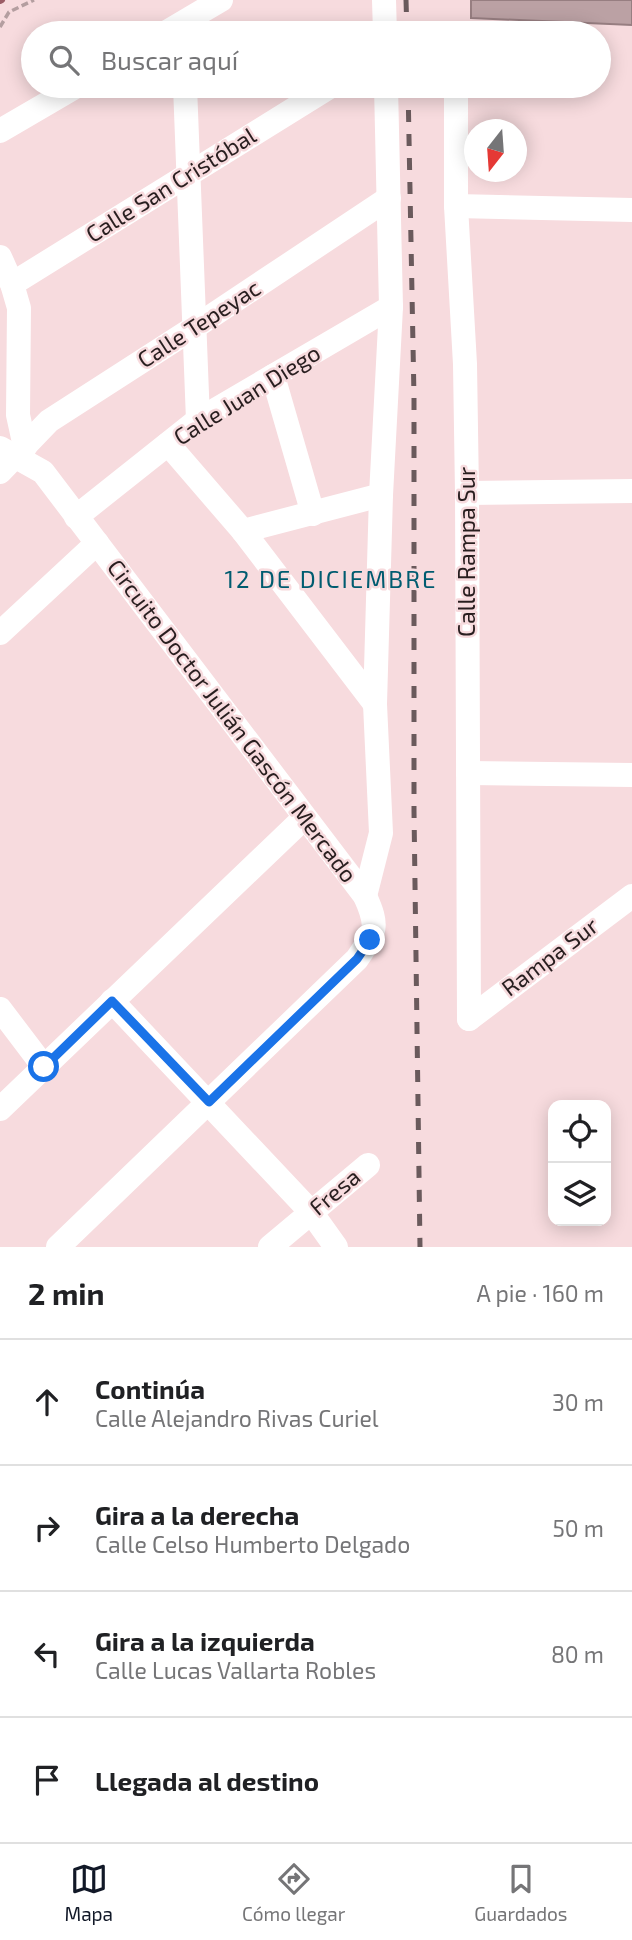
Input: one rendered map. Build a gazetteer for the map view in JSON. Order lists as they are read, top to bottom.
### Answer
{
  "streets": {
    "street": [
      "Calle San Cristóbal",
      "Calle Tepeyac",
      "Calle Juan Diego",
      "Calle Rampa Sur",
      "Circuito Doctor Julián Gascón Mercado",
      "Rampa Sur",
      "Fresa"
    ]
  },
  "crossings": [
    ["Calle Tepeyac", "Circuito Doctor Julián Gascón Mercado"],
    ["Calle Juan Diego", "Circuito Doctor Julián Gascón Mercado"],
    ["Calle Rampa Sur", "Rampa Sur"]
  ],
  "districts": ["12 DE DICIEMBRE"],
  "north": "bottom",
  "page": {
    "search": "Buscar aquí",
    "heading": ["2 min", "A pie · 160 m"],
    "list": [
      ["Continúa", "Calle Alejandro Rivas Curiel", "30 m"],
      ["Gira a la derecha", "Calle Celso Humberto Delgado", "50 m"],
      ["Gira a la izquierda", "Calle Lucas Vallarta Robles", "80 m"],
      "Llegada al destino"
    ],
    "nav": ["Mapa", "Cómo llegar", "Guardados"]
  }
}
